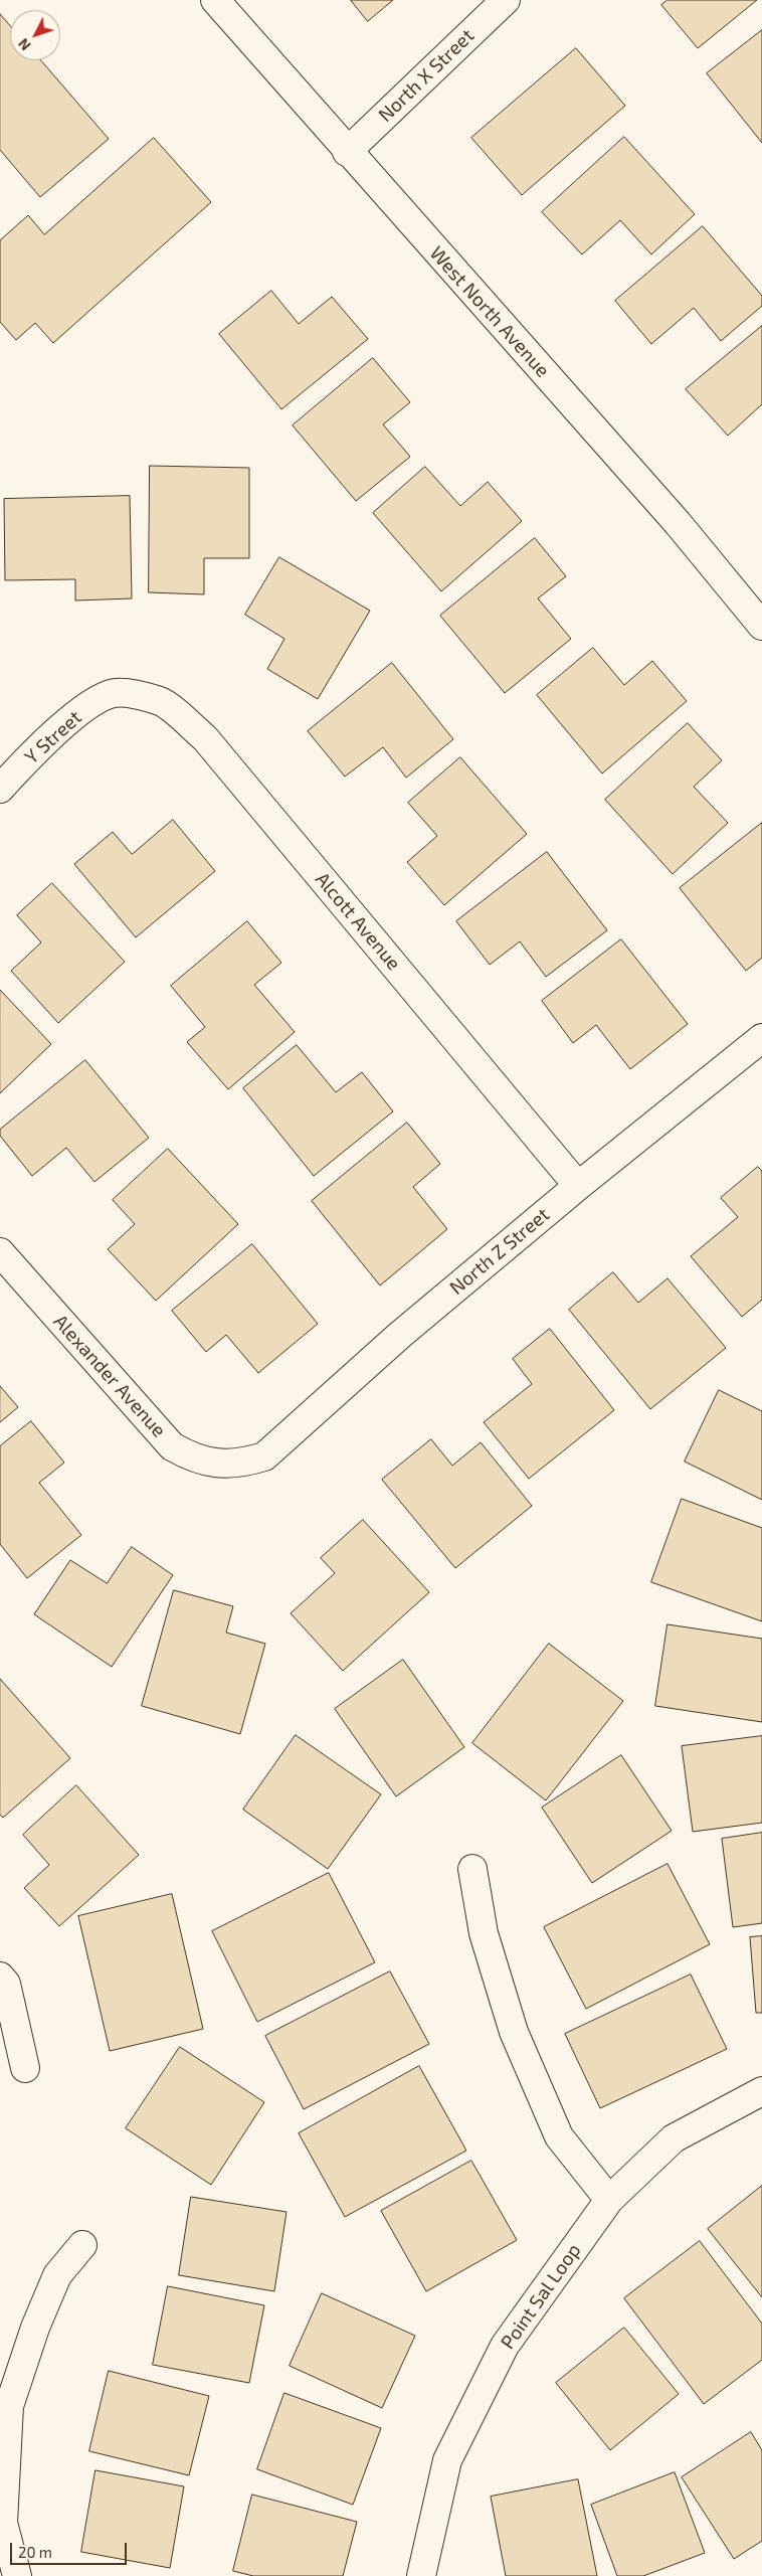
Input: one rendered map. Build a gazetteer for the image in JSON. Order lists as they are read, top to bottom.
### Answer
{
  "streets": {
    "street": [
      "North X Street",
      "West North Avenue",
      "Y Street",
      "Alcott Avenue",
      "North Z Street",
      "Alexander Avenue",
      "Point Sal Loop"
    ]
  },
  "crossings": [
    ["North X Street", "West North Avenue"],
    ["Y Street", "Alcott Avenue"],
    ["Alcott Avenue", "North Z Street"],
    ["North Z Street", "Alexander Avenue"]
  ],
  "scale_bar": "20 m",
  "north": "bottom left"
}
